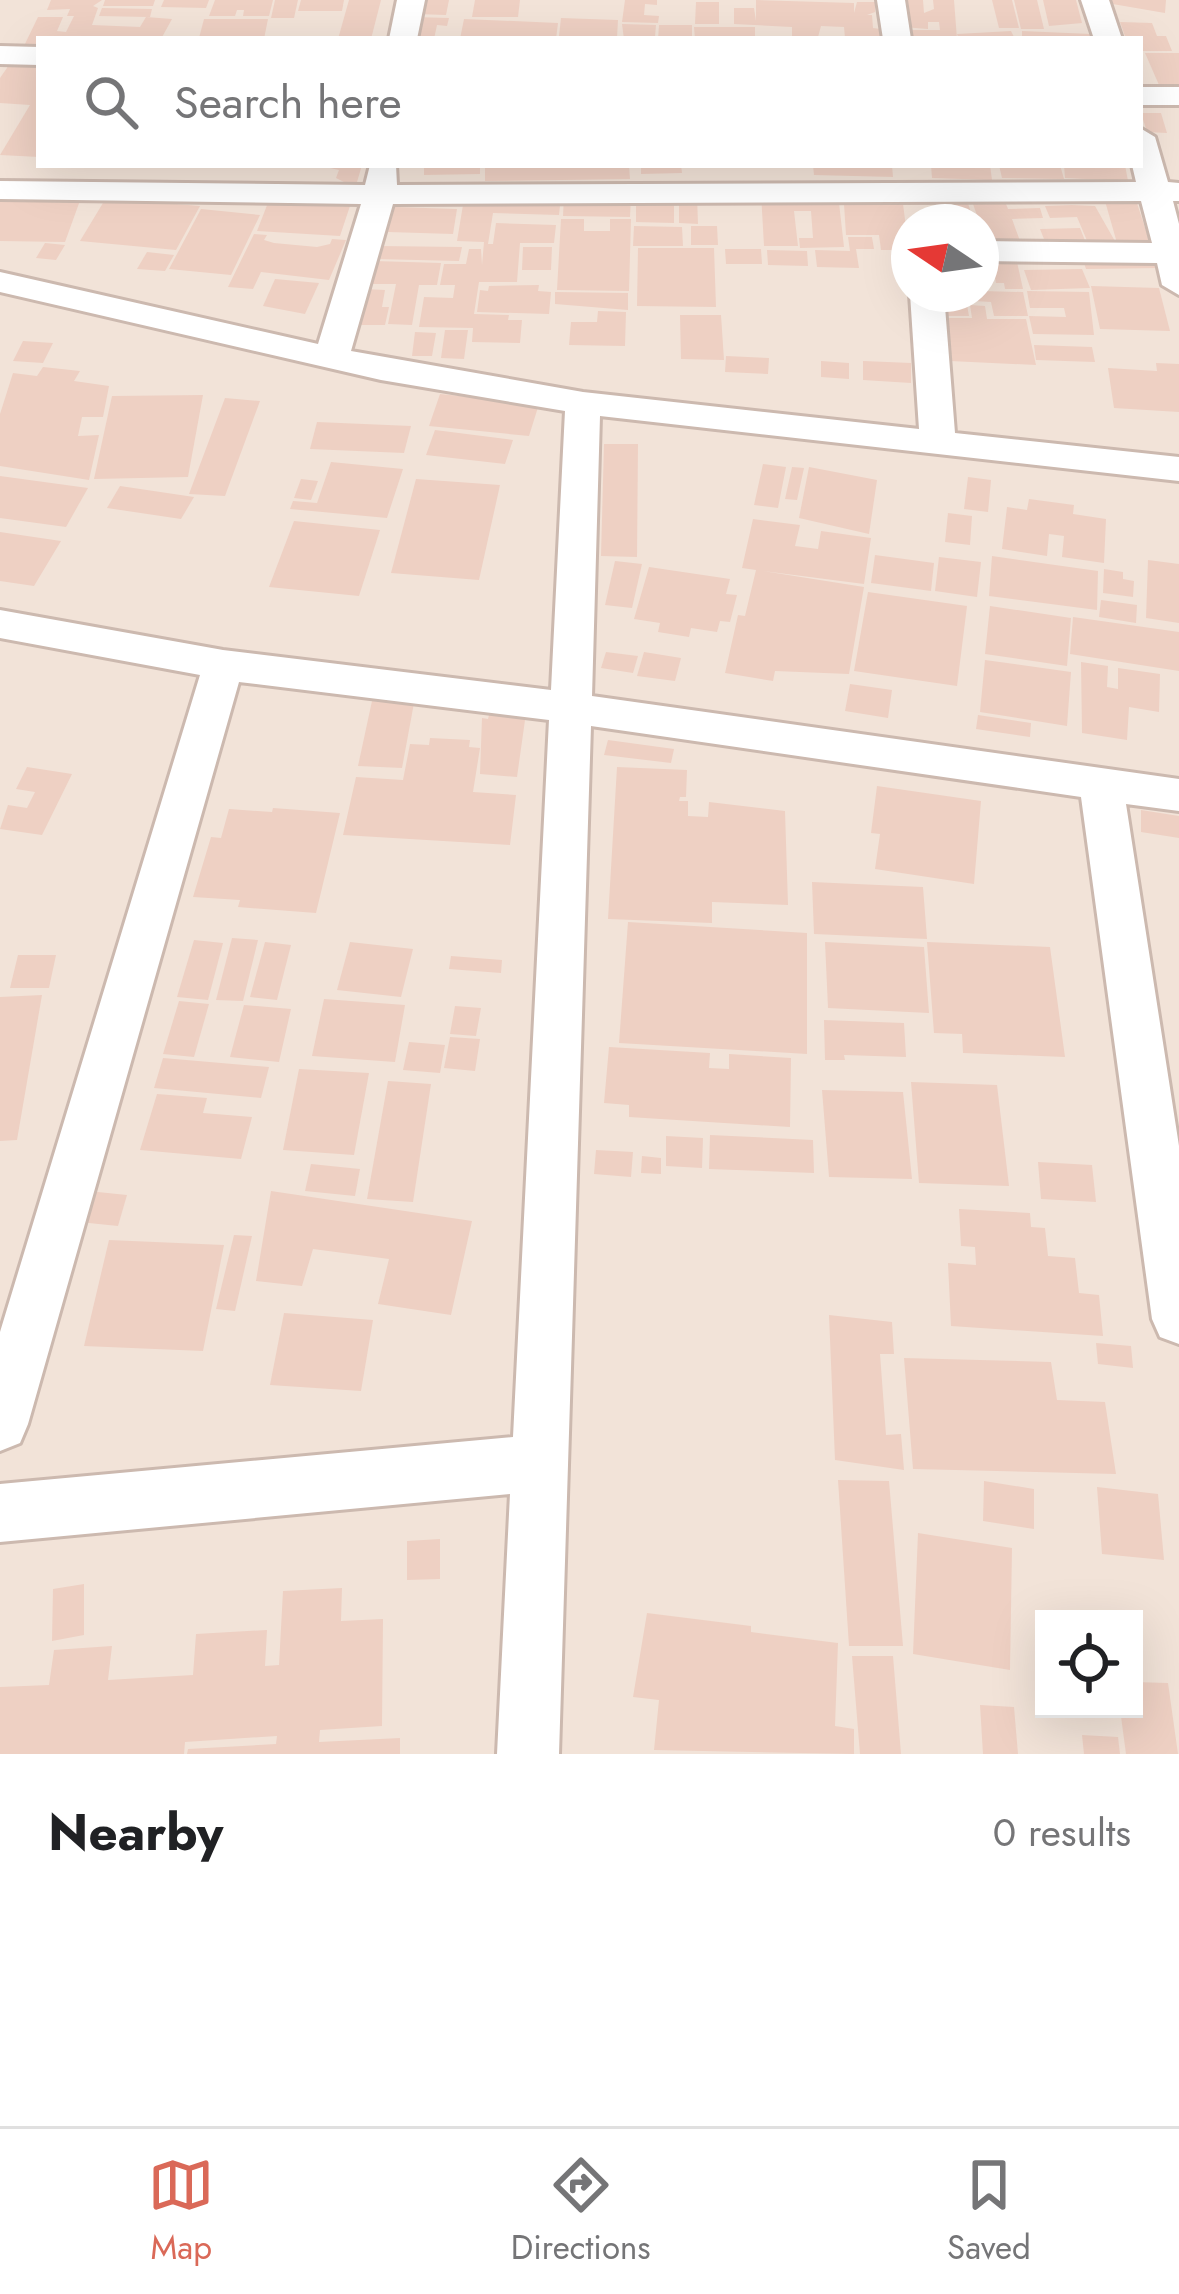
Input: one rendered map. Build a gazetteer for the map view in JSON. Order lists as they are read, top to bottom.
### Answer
{
  "north": "left",
  "page": {
    "search": "Search here",
    "heading": ["Nearby", "0 results"],
    "nav": ["Map", "Directions", "Saved"]
  }
}
